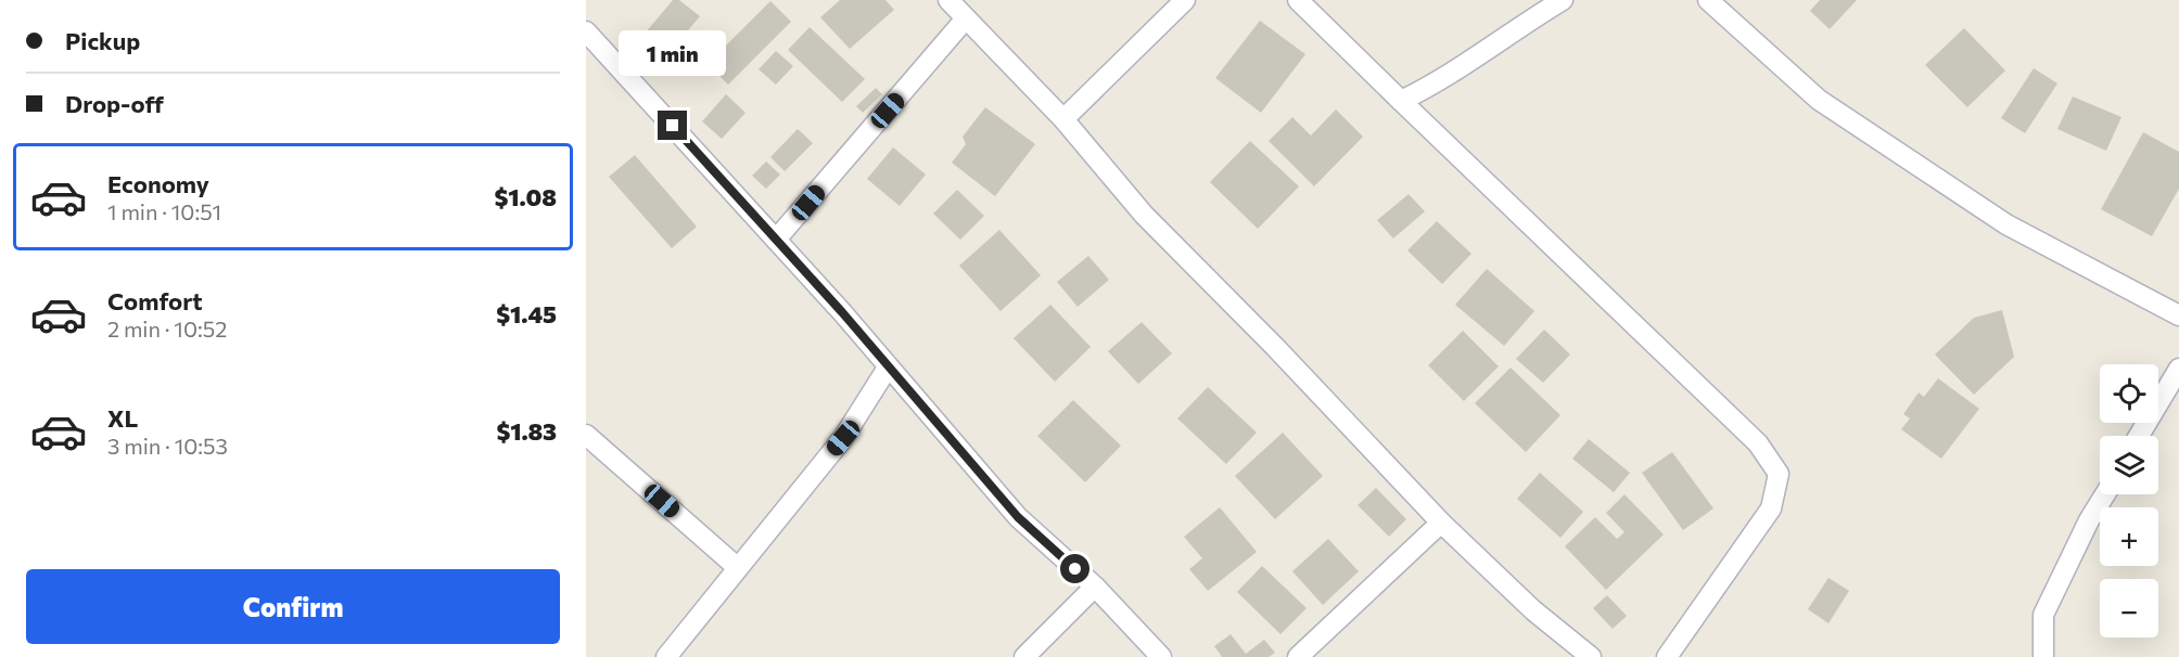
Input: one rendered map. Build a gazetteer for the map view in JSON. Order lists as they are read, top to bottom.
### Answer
{
  "page": {
    "banner": ["Pickup", "Drop-off"],
    "bubble": "1 min",
    "list": [
      {
        "name": "Economy",
        "note": "1 min · 10:51",
        "value": "$1.08"
      },
      {
        "name": "Comfort",
        "note": "2 min · 10:52",
        "value": "$1.45"
      },
      {
        "name": "XL",
        "note": "3 min · 10:53",
        "value": "$1.83"
      }
    ],
    "map_buttons": ["+", "−"],
    "buttons": "Confirm"
  }
}
